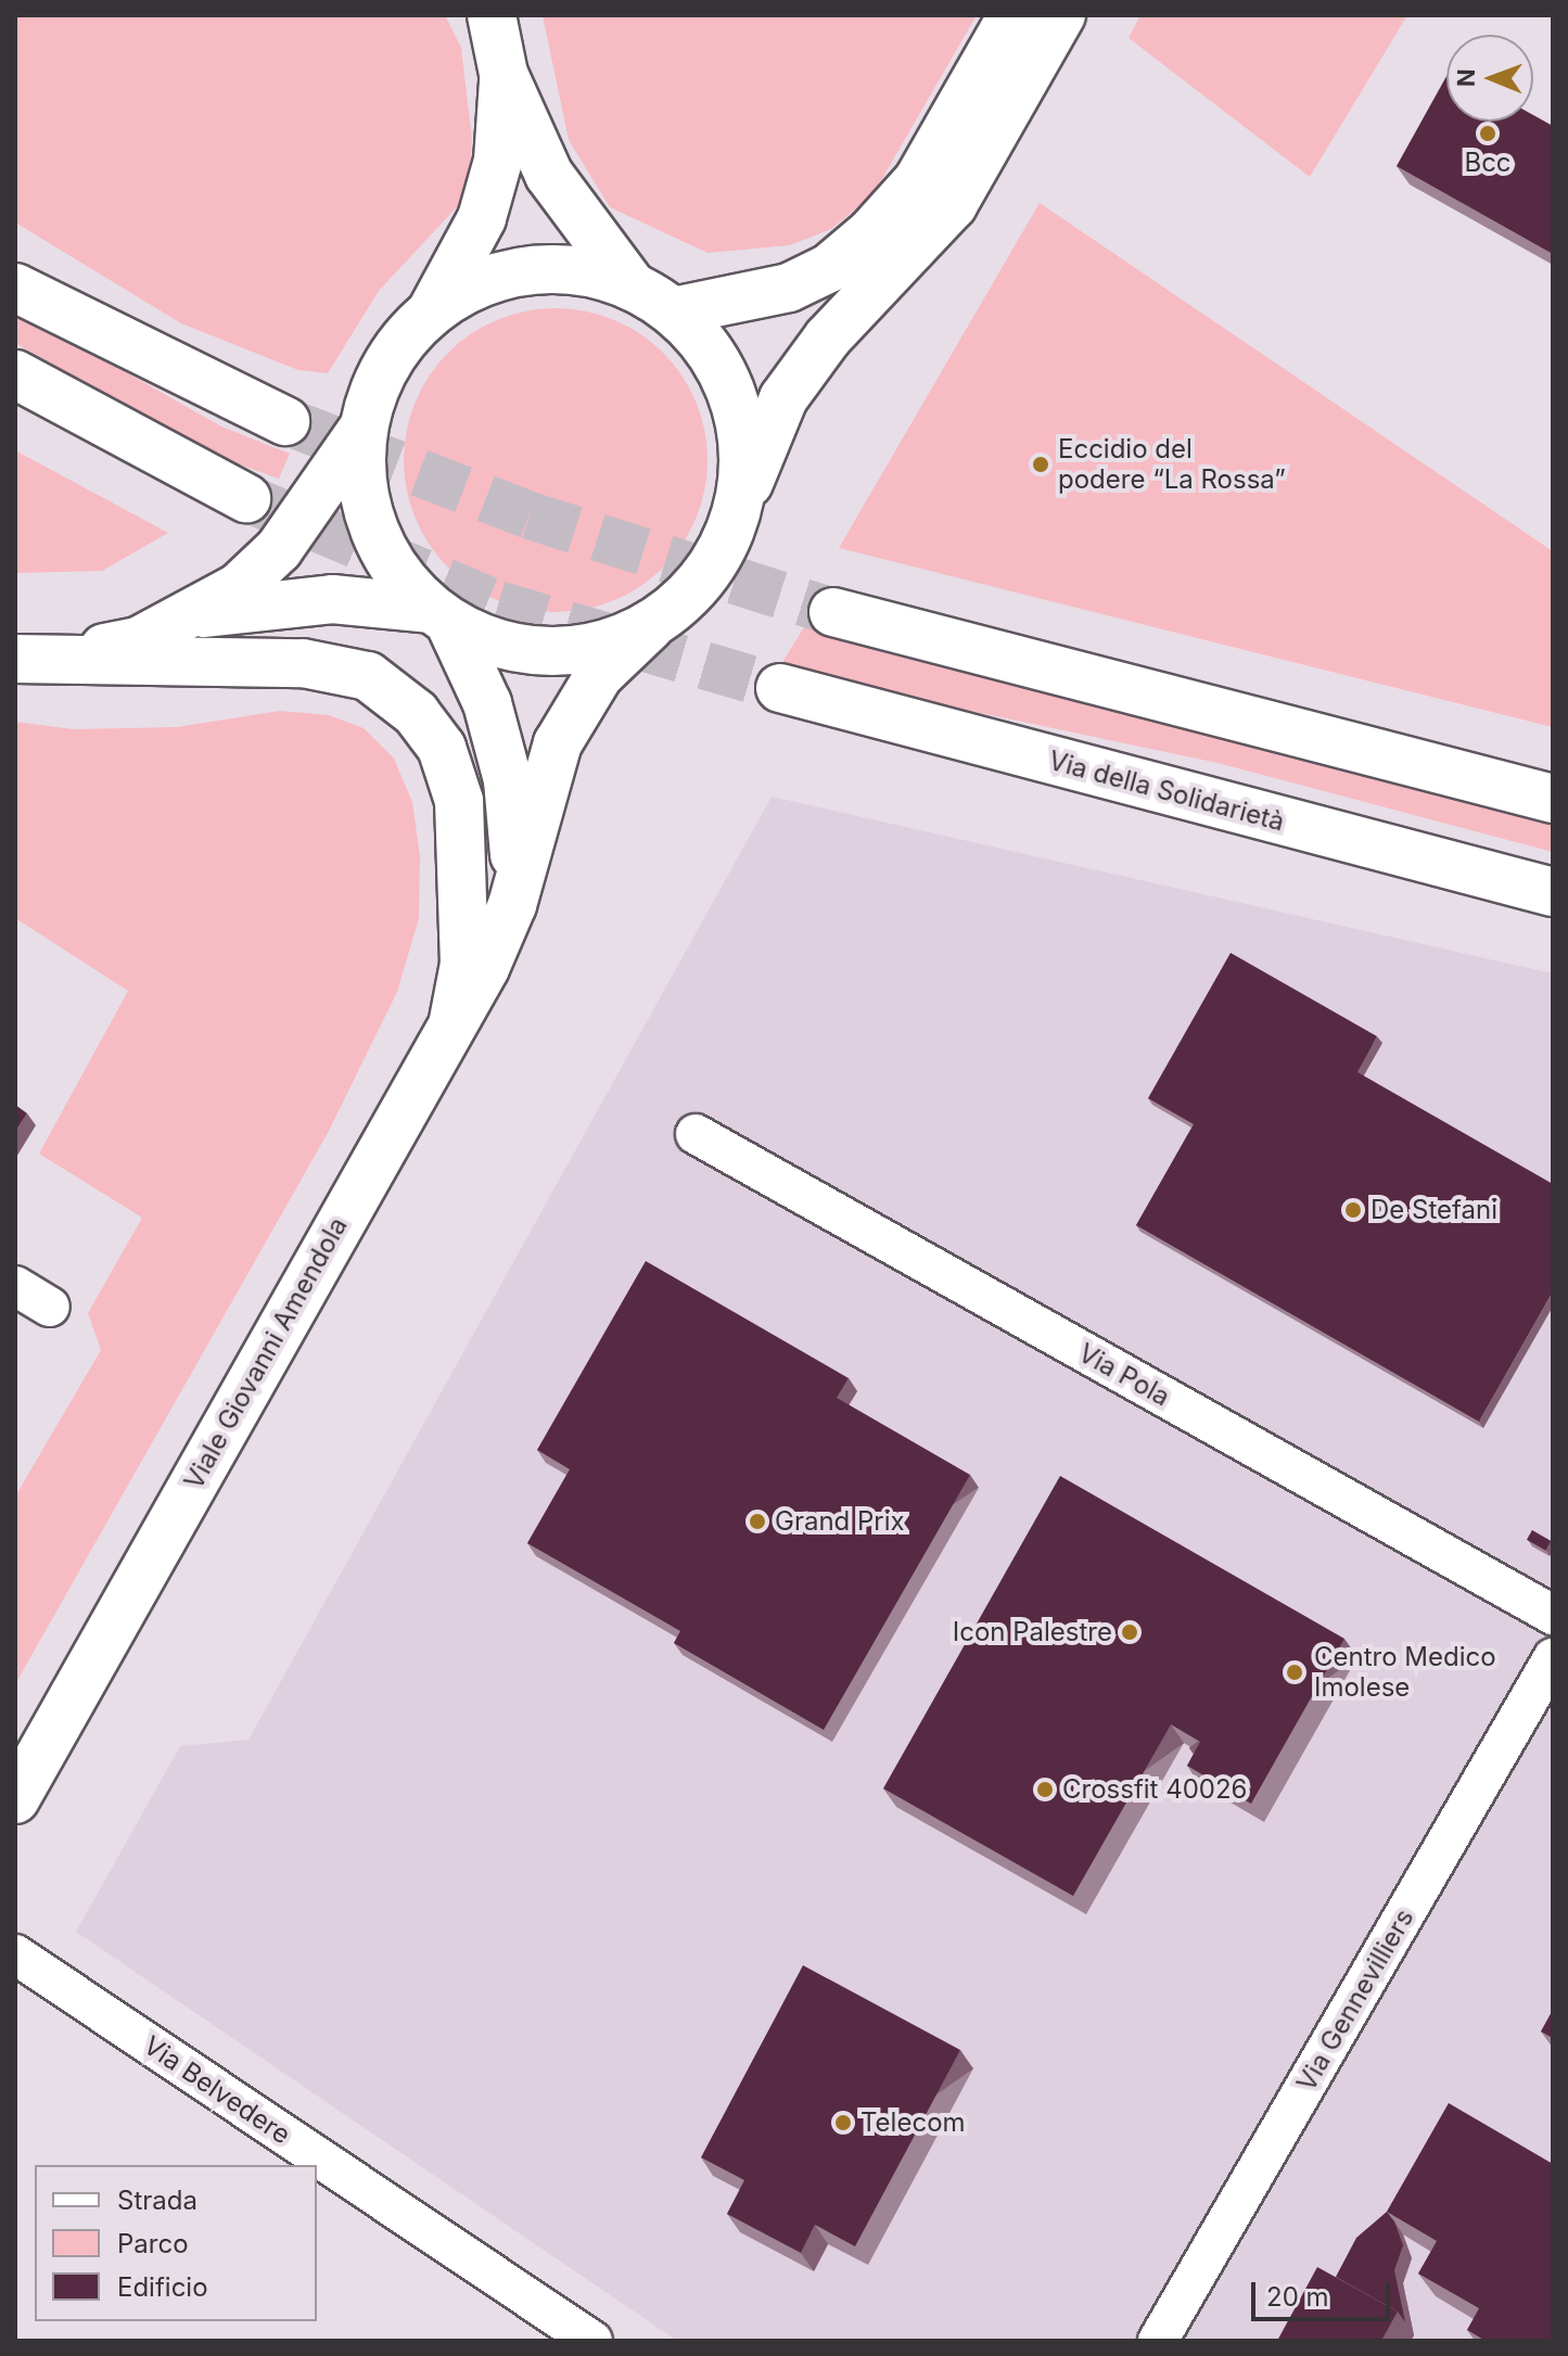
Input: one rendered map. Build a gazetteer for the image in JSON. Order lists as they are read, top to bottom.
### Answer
{
  "streets": {
    "main road": ["Via della Solidarietà", "Viale Giovanni Amendola"],
    "street": ["Via Pola", "Via Gennevilliers", "Via Belvedere"]
  },
  "places": [
    "Bcc",
    "Eccidio del podere “La Rossa”",
    "De Stefani",
    "Grand Prix",
    "Icon Palestre",
    "Centro Medico Imolese",
    "Crossfit 40026",
    "Telecom"
  ],
  "legend": ["Strada", "Parco", "Edificio"],
  "scale_bar": "20 m",
  "north": "left"
}
